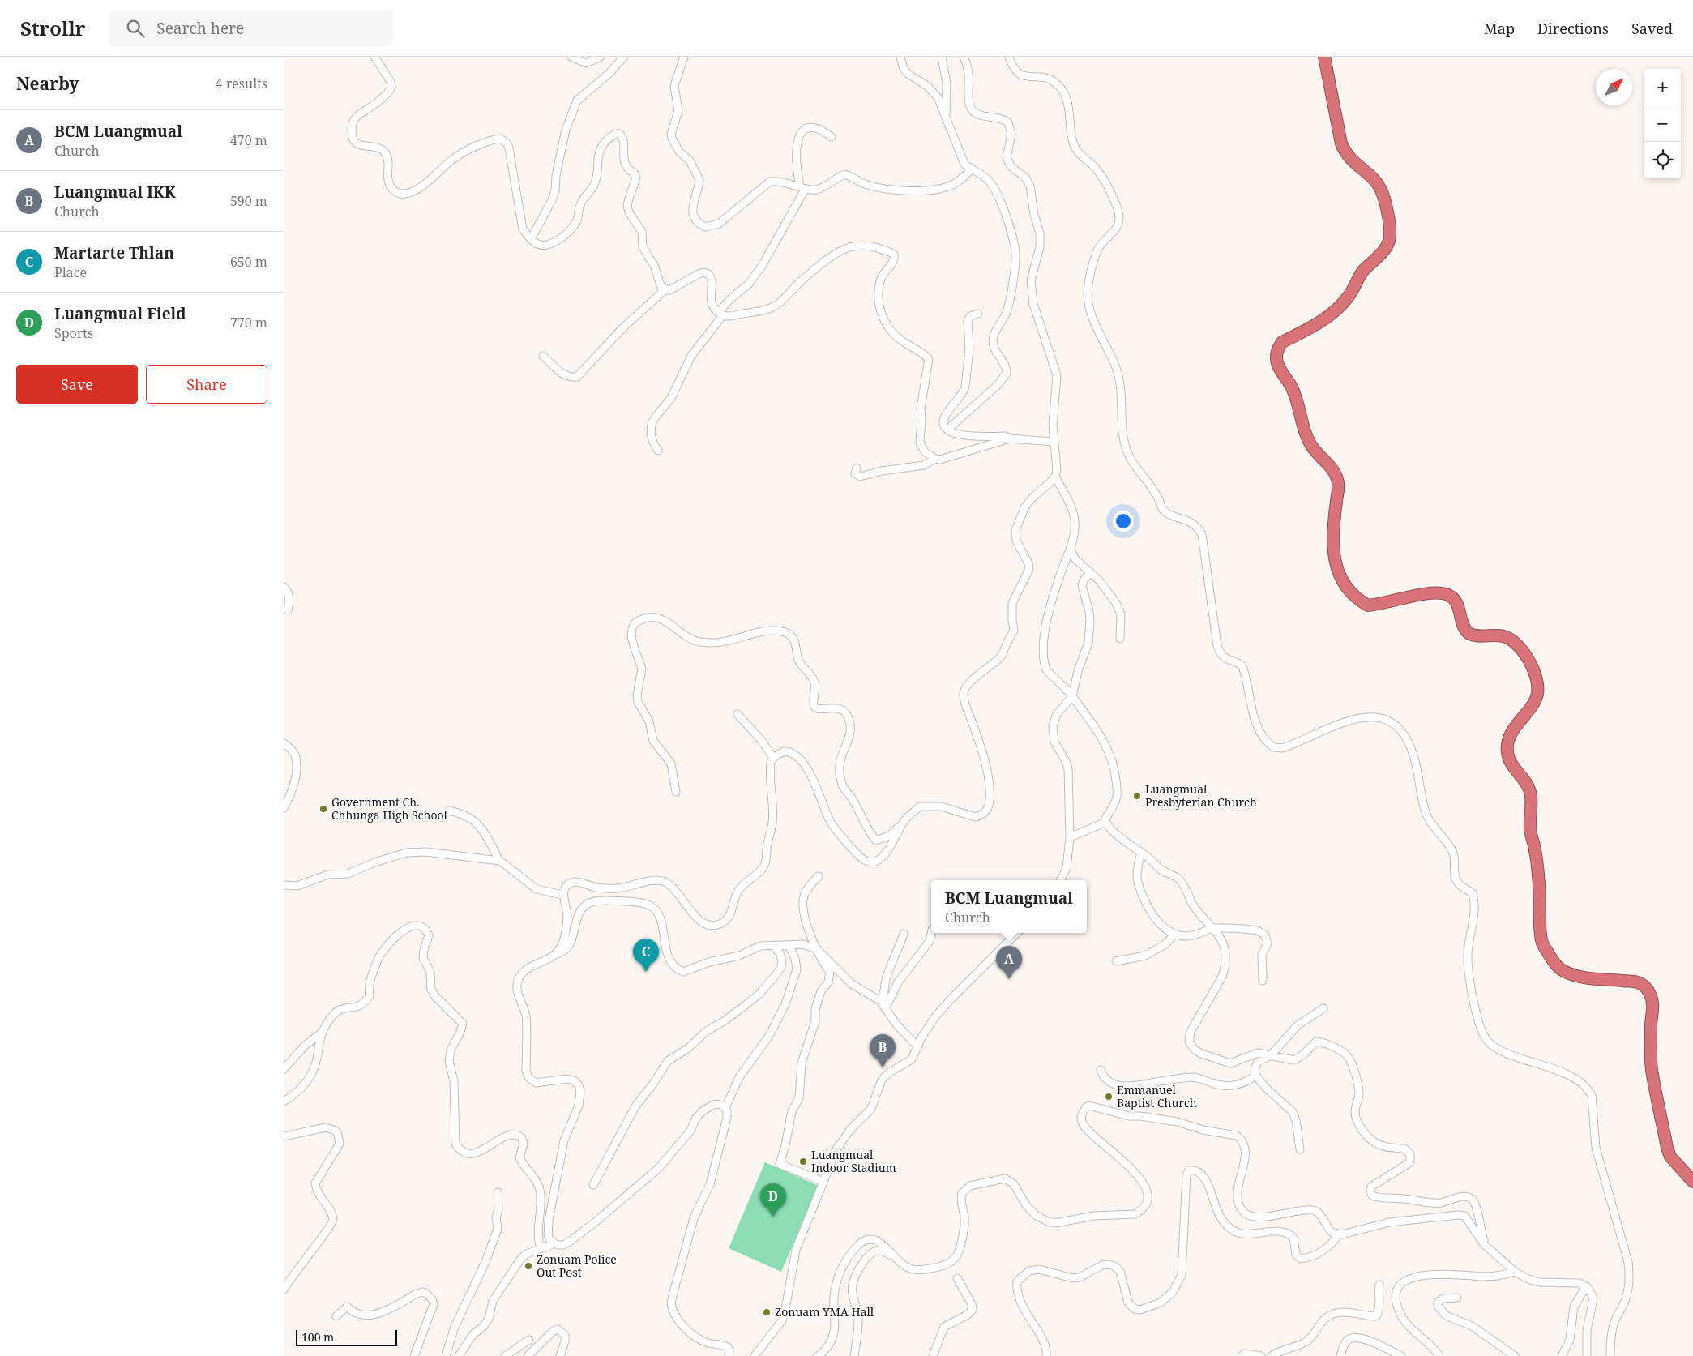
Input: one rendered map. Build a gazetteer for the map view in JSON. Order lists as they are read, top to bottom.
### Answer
{
  "places": [
    "Luangmual Presbyterian Church",
    "Government Ch. Chhunga High School",
    "Emmanuel Baptist Church",
    "Luangmual Indoor Stadium",
    "Zonuam Police Out Post",
    "Zonuam YMA Hall"
  ],
  "scale_bar": "100 m",
  "north": "top right",
  "page": {
    "header": "Strollr",
    "search": "Search here",
    "nav": ["Map", "Directions", "Saved"],
    "heading": ["Nearby", "4 results"],
    "map_buttons": ["+", "−"],
    "list": [
      {
        "mark": "A",
        "name": "BCM Luangmual",
        "note": "Church",
        "value": "470 m"
      },
      {
        "mark": "B",
        "name": "Luangmual IKK",
        "note": "Church",
        "value": "590 m"
      },
      {
        "mark": "C",
        "name": "Martarte Thlan",
        "note": "Place",
        "value": "650 m"
      },
      {
        "mark": "D",
        "name": "Luangmual Field",
        "note": "Sports",
        "value": "770 m"
      }
    ],
    "buttons": ["Save", "Share"],
    "popup": ["BCM Luangmual", "Church"],
    "pins": [
      "C",
      "A",
      "B",
      "D"
    ],
    "scale": "100 m"
  }
}
